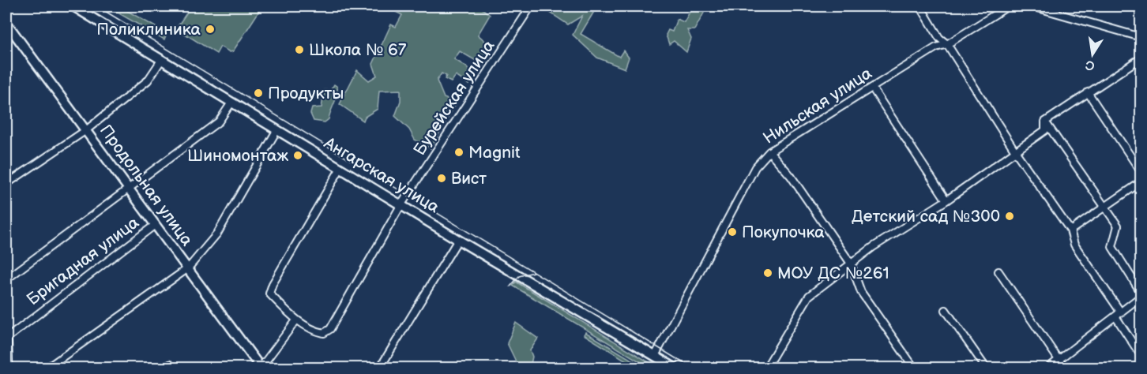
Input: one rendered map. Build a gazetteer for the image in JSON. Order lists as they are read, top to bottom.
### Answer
{
  "streets": {
    "main road": ["Ангарская улица", "Продольная улица"],
    "street": ["Бурейская улица", "Нильская улица", "Бригадная улица"]
  },
  "crossings": [
    ["Бурейская улица", "Ангарская улица"],
    ["Нильская улица", "Ангарская улица"],
    ["Продольная улица", "Бригадная улица"]
  ],
  "places": [
    "Поликлиника",
    "Школа № 67",
    "Продукты",
    "Magnit",
    "Шиномонтаж",
    "Вист",
    "Детский сад №300",
    "Покупочка",
    "МОУ ДС №261"
  ],
  "north": "bottom"
}
